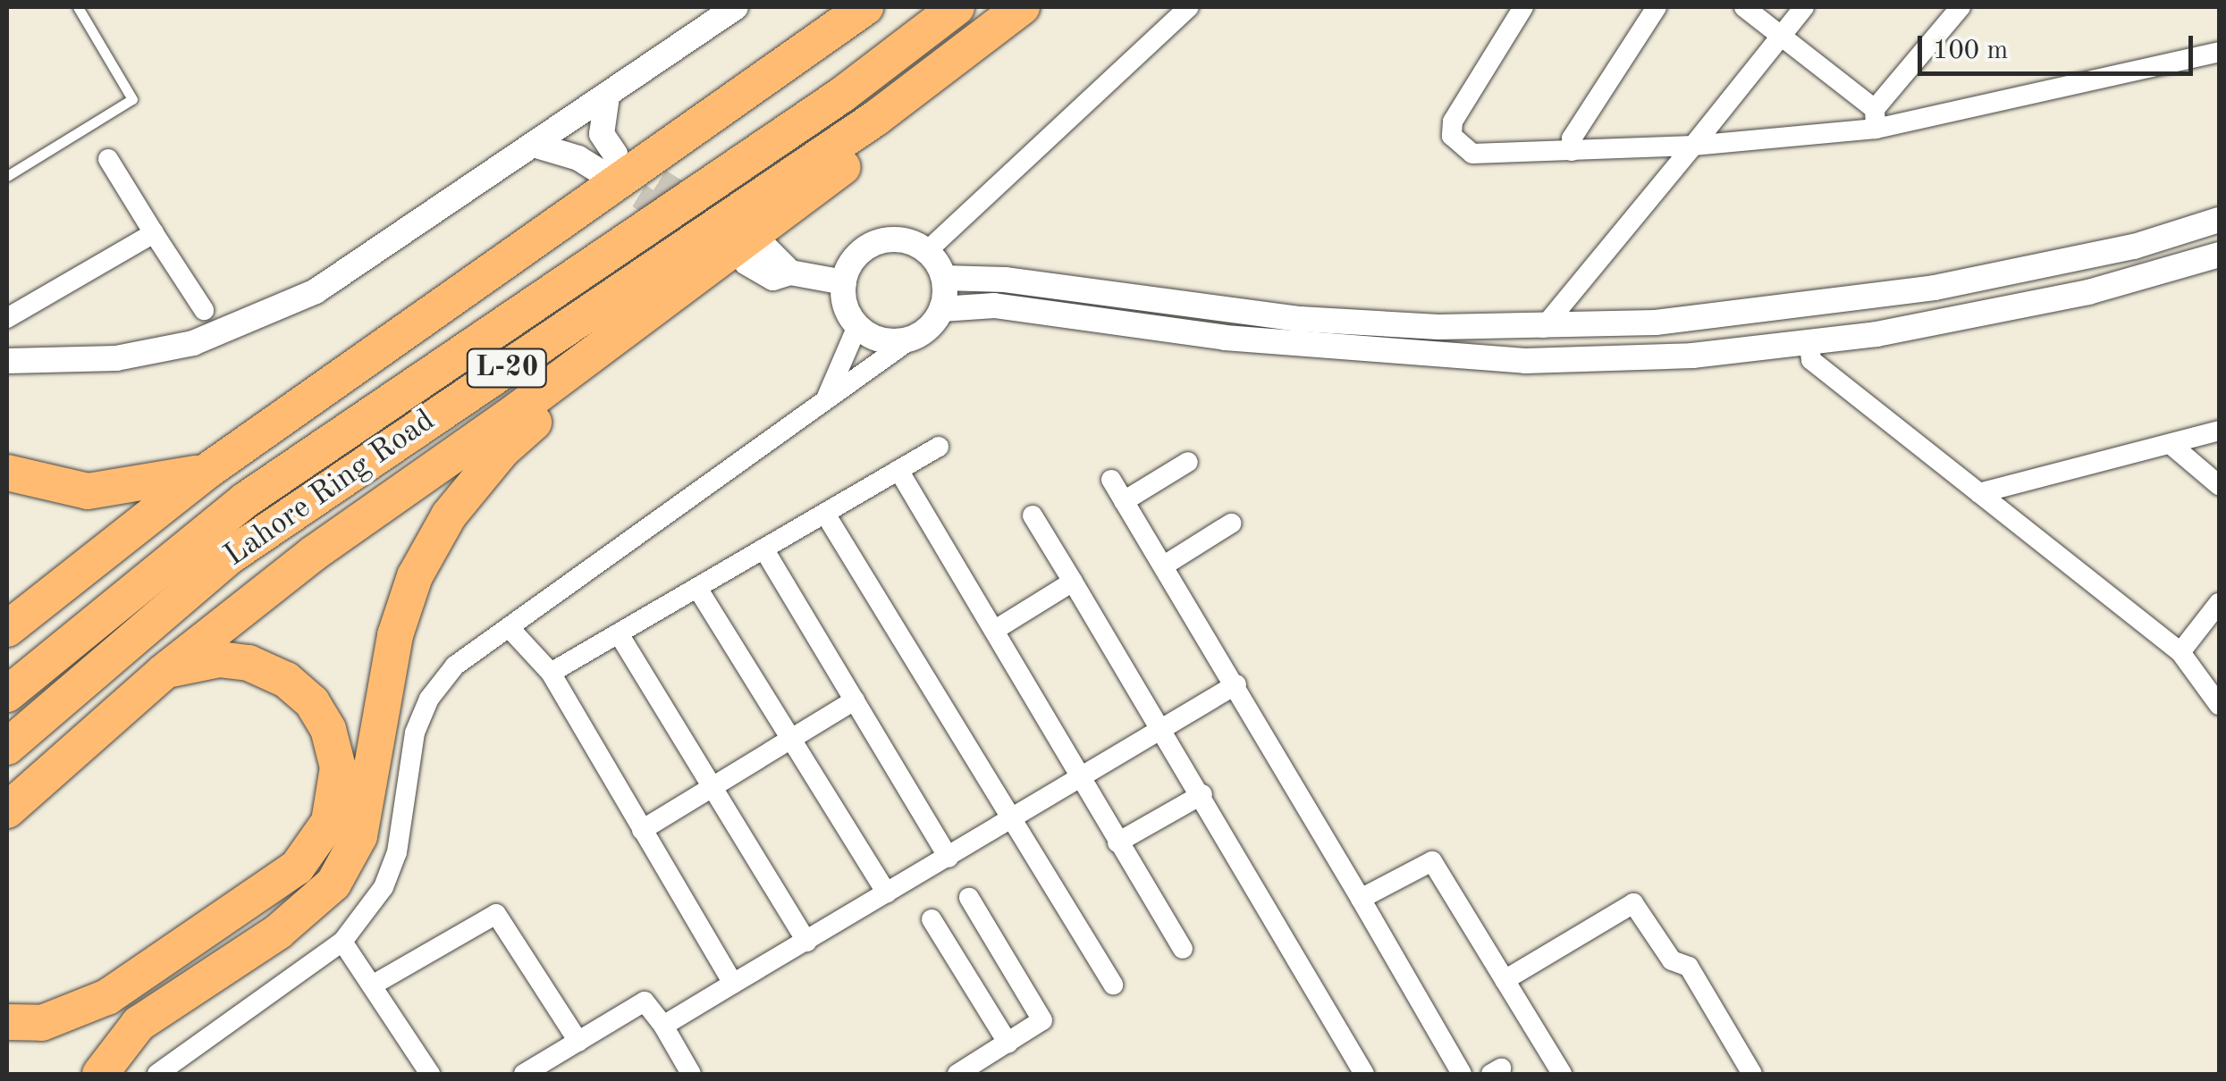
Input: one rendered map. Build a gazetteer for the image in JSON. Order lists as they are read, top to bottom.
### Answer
{
  "streets": {
    "highway": ["L-20", "Lahore Ring Road"]
  },
  "scale_bar": "100 m"
}
